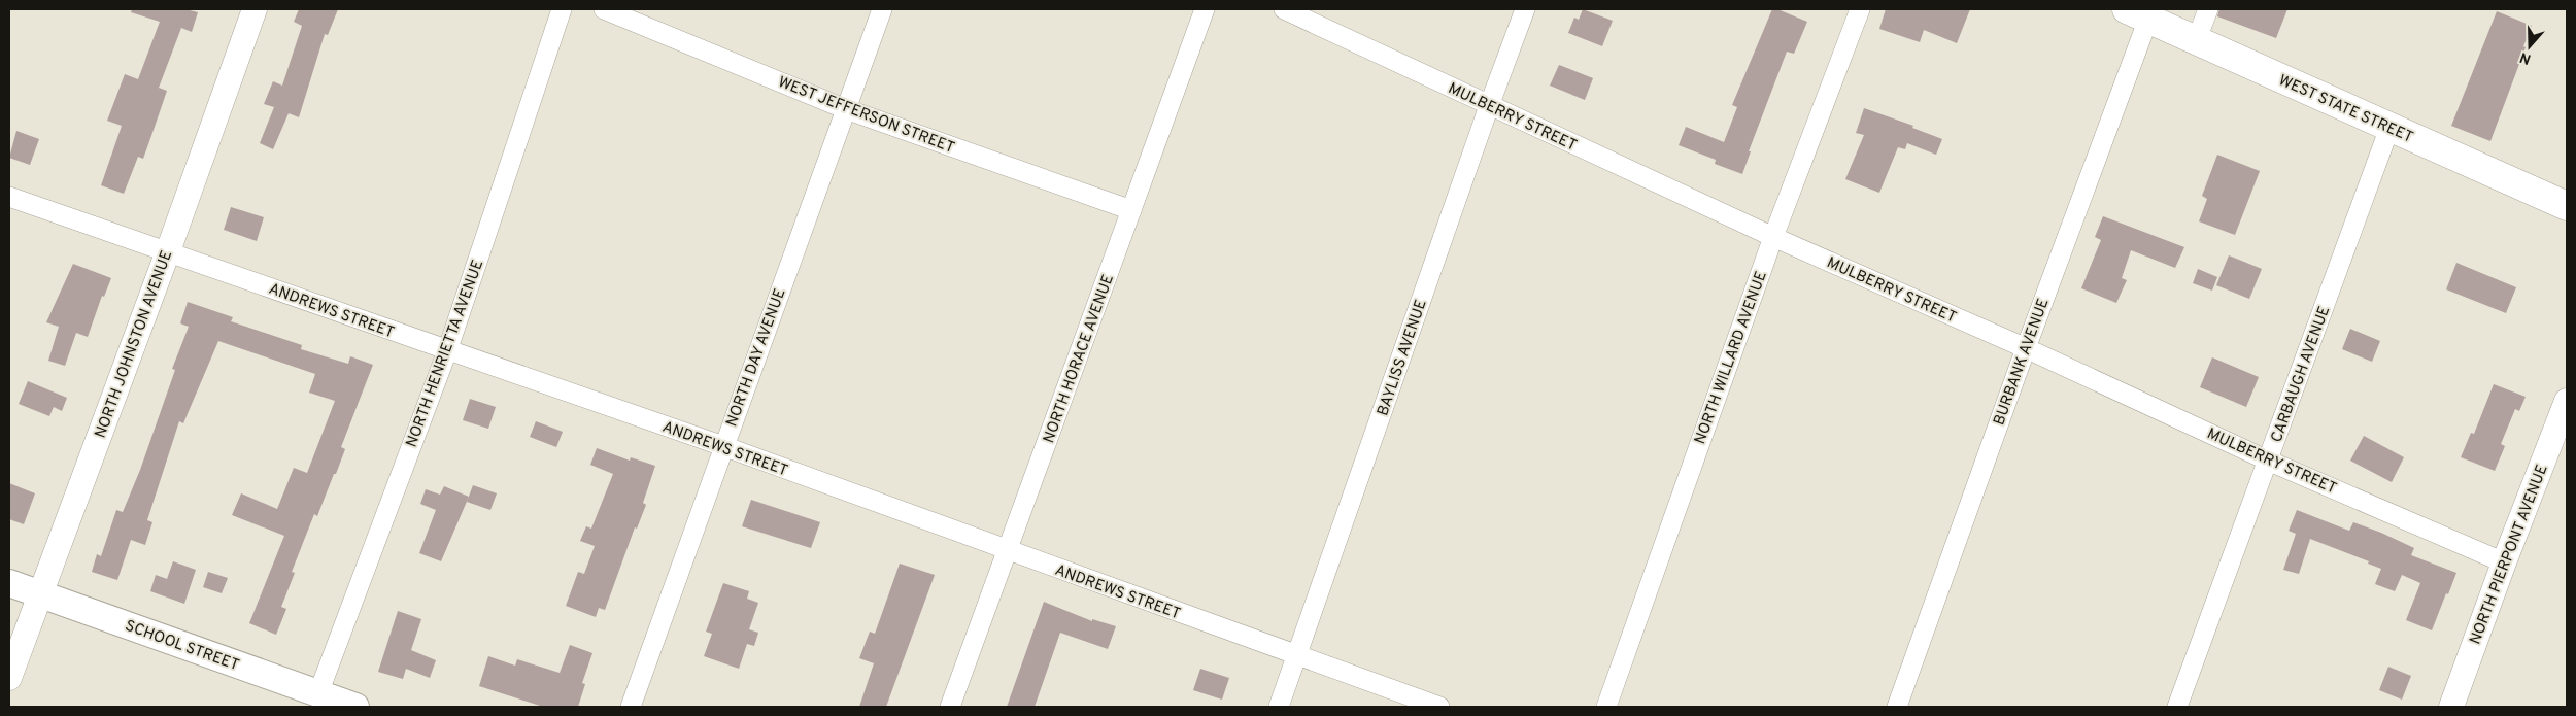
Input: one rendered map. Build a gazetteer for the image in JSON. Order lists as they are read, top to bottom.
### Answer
{
  "streets": {
    "main road": ["WEST STATE STREET", "SCHOOL STREET"],
    "street": [
      "WEST JEFFERSON STREET",
      "MULBERRY STREET",
      "ANDREWS STREET",
      "NORTH JOHNSTON AVENUE",
      "NORTH HENRIETTA AVENUE",
      "NORTH DAY AVENUE",
      "BAYLISS AVENUE",
      "NORTH WILLARD AVENUE",
      "NORTH HORACE AVENUE",
      "BURBANK AVENUE",
      "CARBAUGH AVENUE",
      "NORTH PIERPONT AVENUE"
    ]
  },
  "crossings": [
    ["WEST STATE STREET", "BURBANK AVENUE"],
    ["WEST STATE STREET", "CARBAUGH AVENUE"],
    ["WEST JEFFERSON STREET", "NORTH DAY AVENUE"],
    ["WEST JEFFERSON STREET", "NORTH HORACE AVENUE"],
    ["MULBERRY STREET", "BAYLISS AVENUE"],
    ["MULBERRY STREET", "NORTH WILLARD AVENUE"],
    ["MULBERRY STREET", "BURBANK AVENUE"],
    ["MULBERRY STREET", "CARBAUGH AVENUE"],
    ["MULBERRY STREET", "NORTH PIERPONT AVENUE"],
    ["ANDREWS STREET", "NORTH JOHNSTON AVENUE"],
    ["ANDREWS STREET", "NORTH HENRIETTA AVENUE"],
    ["ANDREWS STREET", "NORTH DAY AVENUE"],
    ["ANDREWS STREET", "BAYLISS AVENUE"],
    ["ANDREWS STREET", "NORTH HORACE AVENUE"],
    ["NORTH JOHNSTON AVENUE", "SCHOOL STREET"],
    ["NORTH HENRIETTA AVENUE", "SCHOOL STREET"]
  ],
  "north": "bottom"
}
